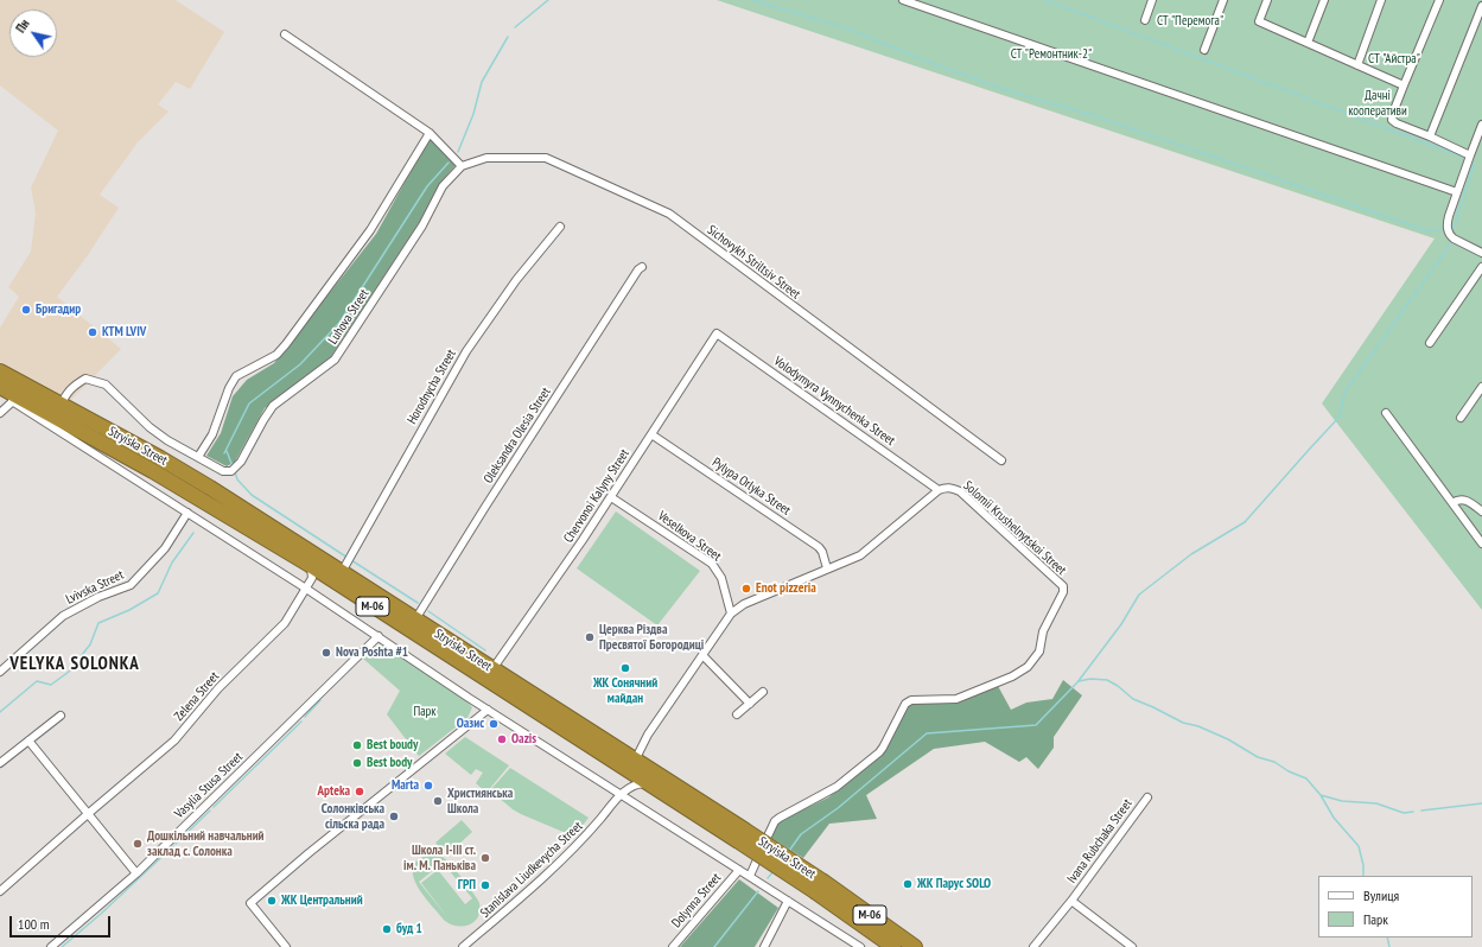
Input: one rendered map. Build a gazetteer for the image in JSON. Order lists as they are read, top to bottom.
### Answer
{
  "streets": {
    "highway": ["Stryiska Street", "М-06"],
    "street": [
      "Sichovykh Striltsiv Street",
      "Luhova Street",
      "Horodnycha Street",
      "Volodymyra Vynnychenka Street",
      "Oleksandra Olesia Street",
      "Pylypa Orlyka Street",
      "Chervonoi Kalyny Street",
      "Solomii Krushelnytskoi Street",
      "Veselkova Street",
      "Lvivska Street",
      "Zelena Street",
      "Vasylia Stusa Street",
      "Ivana Rubchaka Street",
      "Stanislava Liudkevycha Street",
      "Dolynna Street"
    ]
  },
  "crossings": [
    ["Sichovykh Striltsiv Street", "Luhova Street"],
    ["Luhova Street", "Stryiska Street"],
    ["Horodnycha Street", "Stryiska Street"],
    ["Volodymyra Vynnychenka Street", "Chervonoi Kalyny Street"],
    ["Volodymyra Vynnychenka Street", "Solomii Krushelnytskoi Street"],
    ["Oleksandra Olesia Street", "Stryiska Street"],
    ["Stryiska Street", "Chervonoi Kalyny Street"],
    ["Pylypa Orlyka Street", "Chervonoi Kalyny Street"],
    ["Chervonoi Kalyny Street", "Veselkova Street"]
  ],
  "districts": ["VELYKA SOLONKA"],
  "parks": [
    "СТ \"Перемога\"",
    "СТ \"Ремонтник-2\"",
    "СТ \"Айстра\"",
    "Дачні кооперативи",
    "Парк"
  ],
  "places": [
    "Бригадир",
    "KTM LVIV",
    "Enot pizzeria",
    "Церква Різдва Пресвятої Богородиці",
    "Nova Poshta #1",
    "ЖК Сонячний майдан",
    "Оазис",
    "Oazis",
    "Best boudy",
    "Best body",
    "Marta",
    "Apteka",
    "Християнська Школа",
    "Солонківська сільска рада",
    "Дошкільний навчальний заклад с. Солонка",
    "Школа І-ІІІ ст. ім. М. Паньківа",
    "ЖК Парус SOLO",
    "ГРП",
    "ЖК Центральний",
    "буд 1"
  ],
  "legend": ["Вулиця", "Парк"],
  "scale_bar": "100 m",
  "north": "top left"
}
